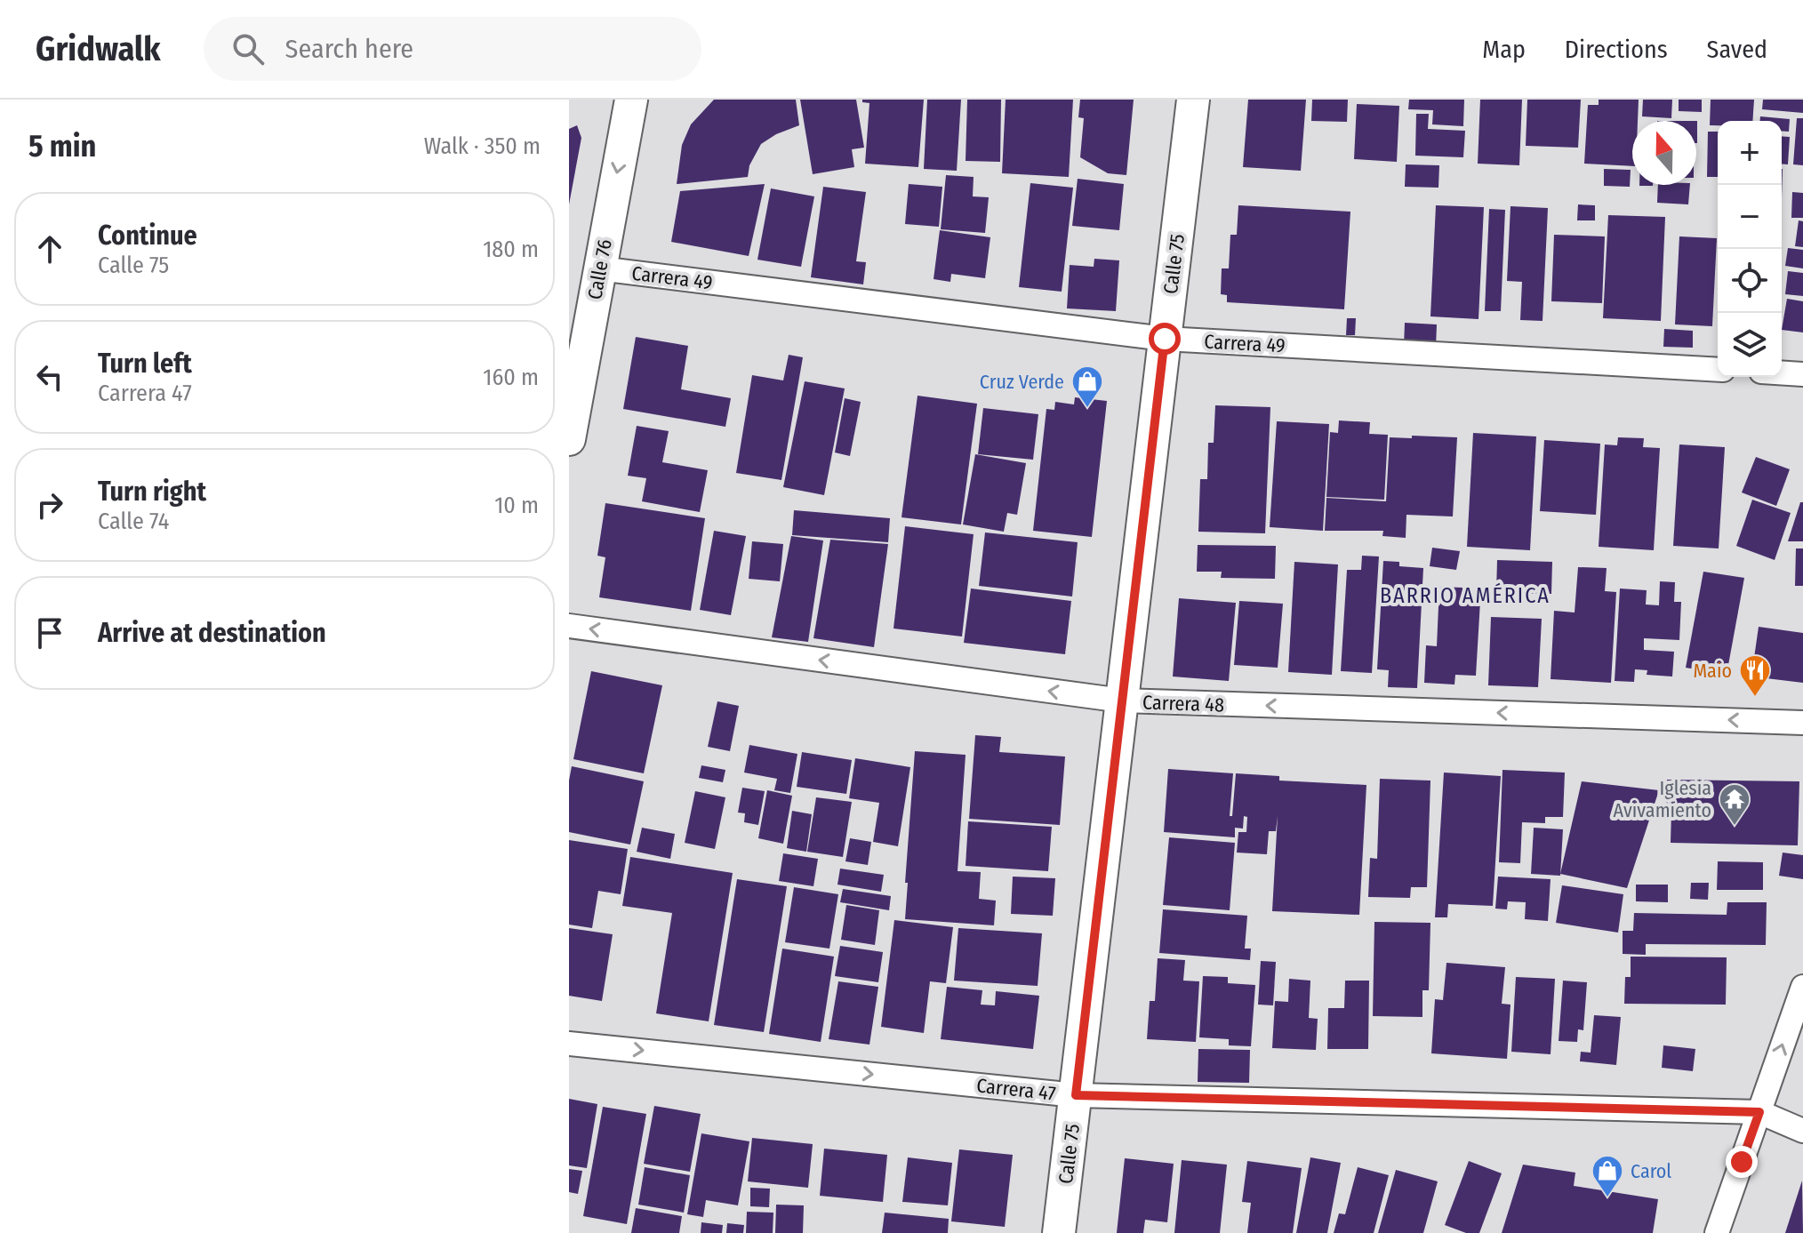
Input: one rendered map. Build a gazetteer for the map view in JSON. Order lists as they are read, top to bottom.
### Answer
{
  "streets": {
    "street": [
      "Calle 75",
      "Calle 76",
      "Carrera 49",
      "Carrera 48",
      "Carrera 47"
    ]
  },
  "crossings": [
    ["Calle 75", "Carrera 49"],
    ["Calle 75", "Carrera 48"],
    ["Calle 75", "Carrera 47"],
    ["Calle 76", "Carrera 49"]
  ],
  "one_way": ["Calle 76", "Carrera 48", "Carrera 47"],
  "districts": ["BARRIO AMÉRICA"],
  "places": {
    "shop": ["Cruz Verde", "Carol"],
    "restaurant": ["Maio"],
    "temple": ["Iglesia Avivamiento"]
  },
  "north": "top",
  "page": {
    "header": "Gridwalk",
    "search": "Search here",
    "nav": ["Map", "Directions", "Saved"],
    "heading": ["5 min", "Walk · 350 m"],
    "map_buttons": ["+", "−"],
    "list": [
      ["Continue", "Calle 75", "180 m"],
      ["Turn left", "Carrera 47", "160 m"],
      ["Turn right", "Calle 74", "10 m"],
      "Arrive at destination"
    ]
  }
}
